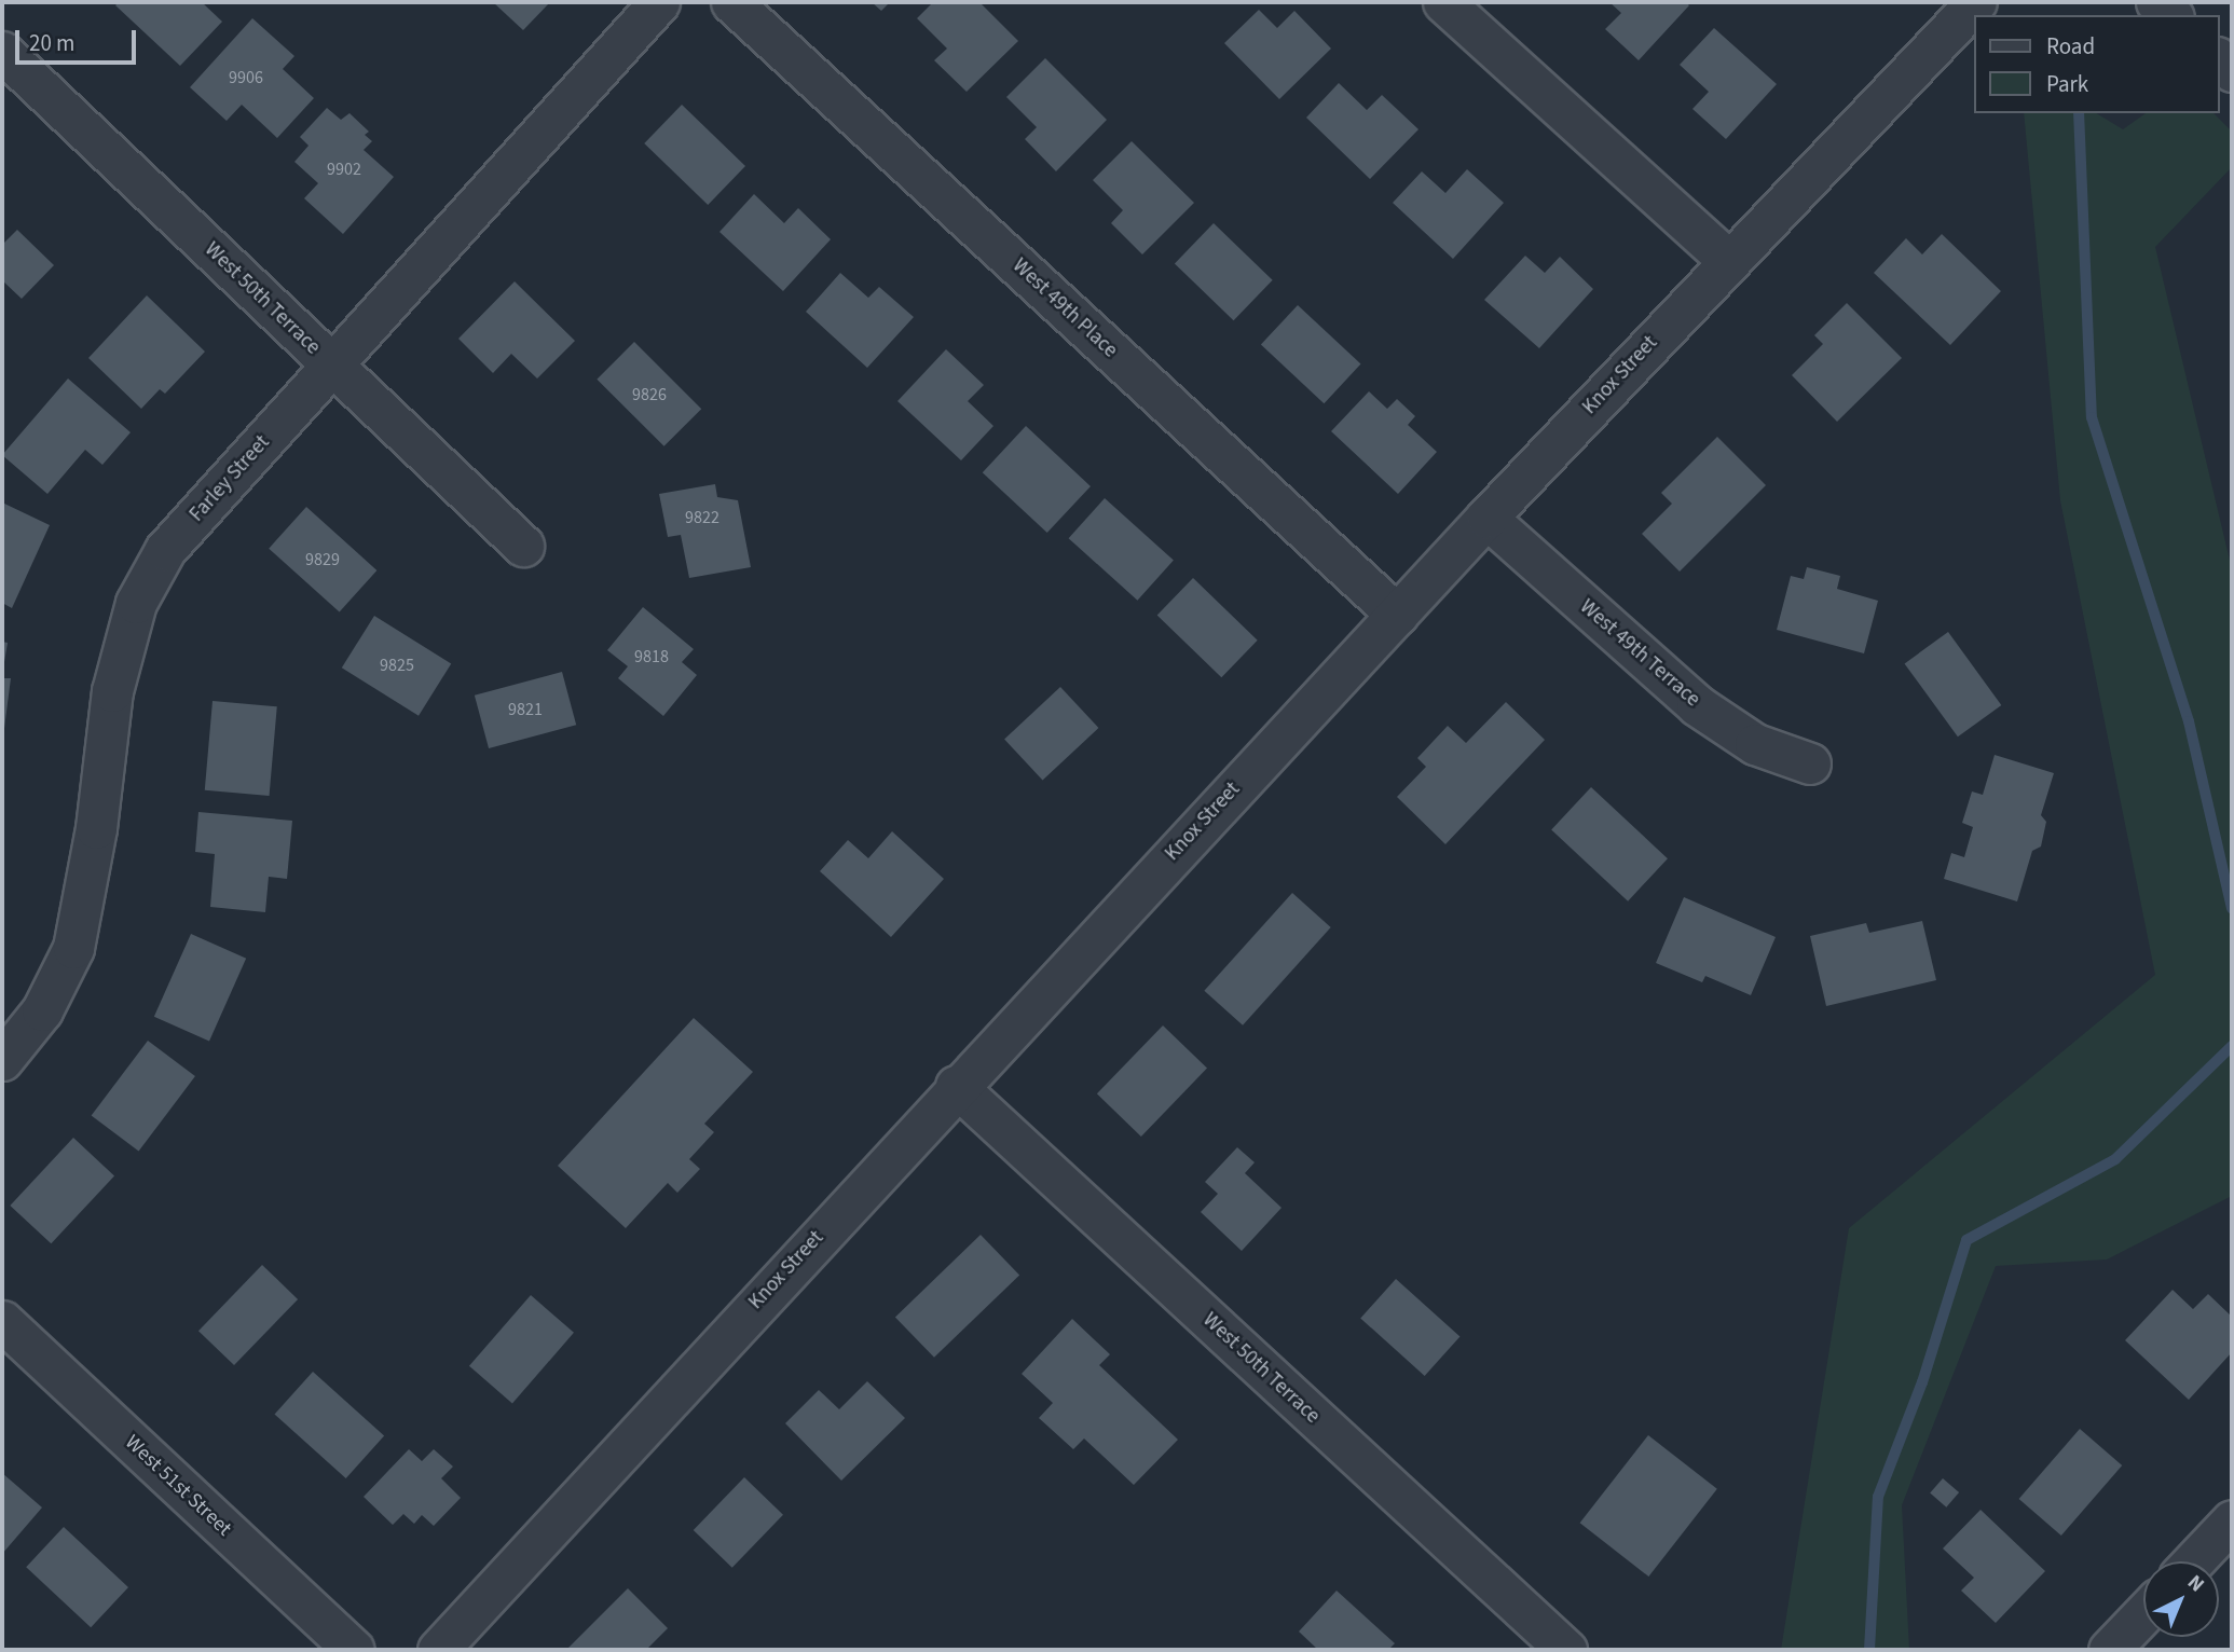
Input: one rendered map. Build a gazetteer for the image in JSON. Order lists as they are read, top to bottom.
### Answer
{
  "streets": {
    "street": [
      "West 50th Terrace",
      "West 49th Place",
      "Knox Street",
      "Farley Street",
      "West 49th Terrace",
      "West 51st Street"
    ]
  },
  "crossings": [
    ["West 50th Terrace", "Knox Street"],
    ["West 50th Terrace", "Farley Street"],
    ["West 49th Place", "Knox Street"],
    ["Knox Street", "West 49th Terrace"]
  ],
  "house_numbers": [
    "9906",
    "9902",
    "9826",
    "9822",
    "9829",
    "9818",
    "9825",
    "9821"
  ],
  "legend": ["Road", "Park"],
  "scale_bar": "20 m",
  "north": "top right"
}
